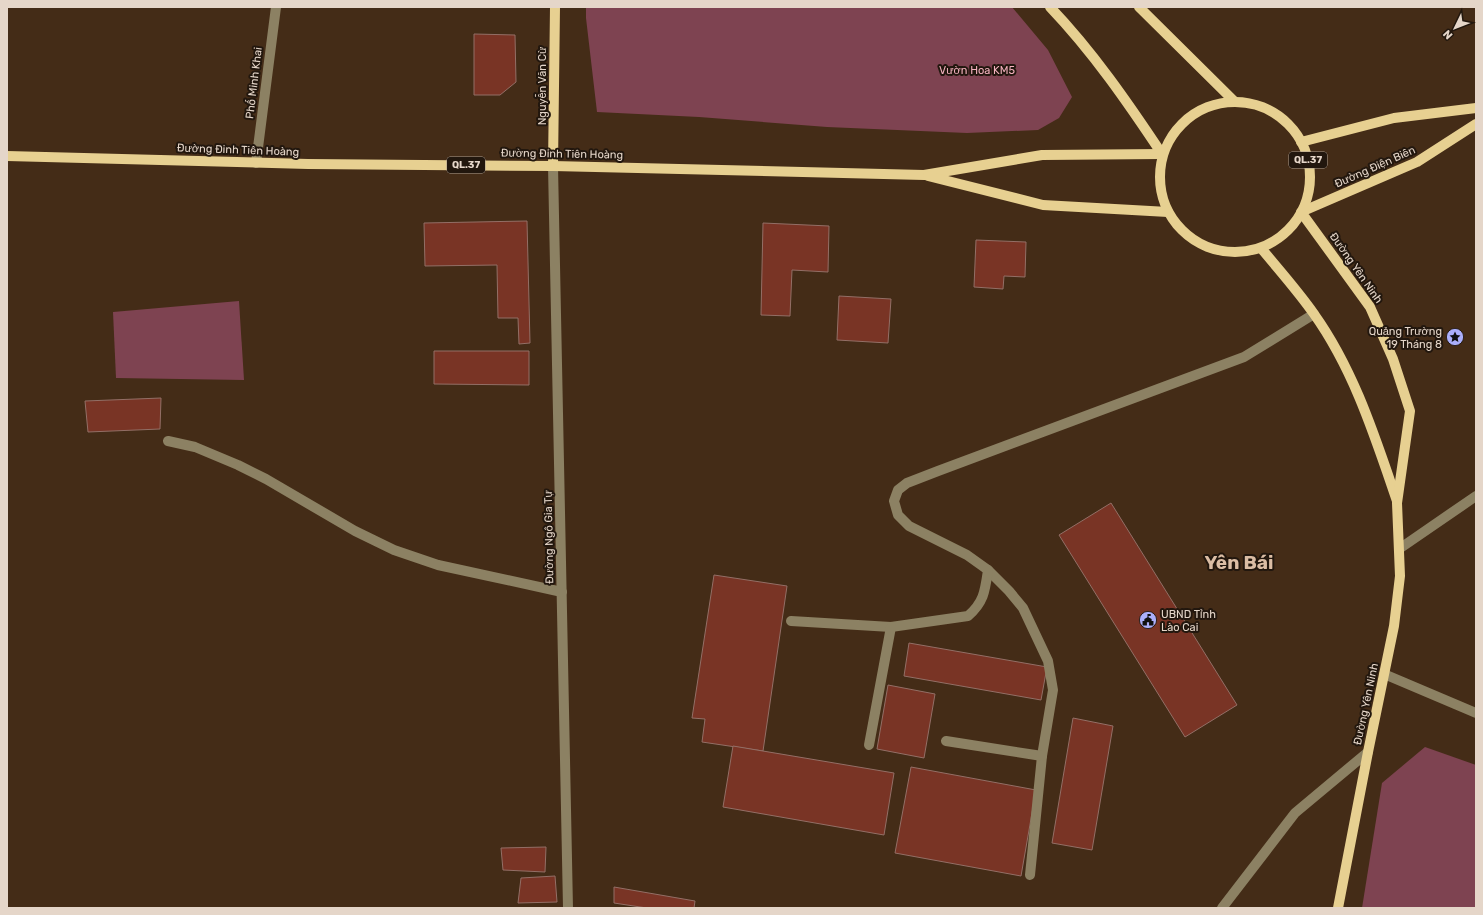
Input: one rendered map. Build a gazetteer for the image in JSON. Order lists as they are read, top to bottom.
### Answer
{
  "streets": {
    "main road": [
      "Nguyễn Văn Cừ",
      "Đường Đinh Tiên Hoàng",
      "QL.37",
      "Đường Điện Biên",
      "Đường Yên Ninh"
    ],
    "street": ["Phố Minh Khai", "Đường Ngô Gia Tự"]
  },
  "crossings": [
    ["Phố Minh Khai", "Đường Đinh Tiên Hoàng"],
    ["Nguyễn Văn Cừ", "Đường Đinh Tiên Hoàng"],
    ["Nguyễn Văn Cừ", "Đường Ngô Gia Tự"],
    ["Đường Đinh Tiên Hoàng", "QL.37"],
    ["Đường Đinh Tiên Hoàng", "Đường Ngô Gia Tự"],
    ["QL.37", "Đường Điện Biên"],
    ["QL.37", "Đường Yên Ninh"],
    ["Đường Điện Biên", "Đường Yên Ninh"]
  ],
  "districts": ["Yên Bái"],
  "parks": ["Vườn Hoa KM5"],
  "places": {
    "place": ["Quảng Trường 19 Tháng 8"],
    "public building": ["UBND Tỉnh Lào Cai"]
  },
  "north": "bottom left"
}
